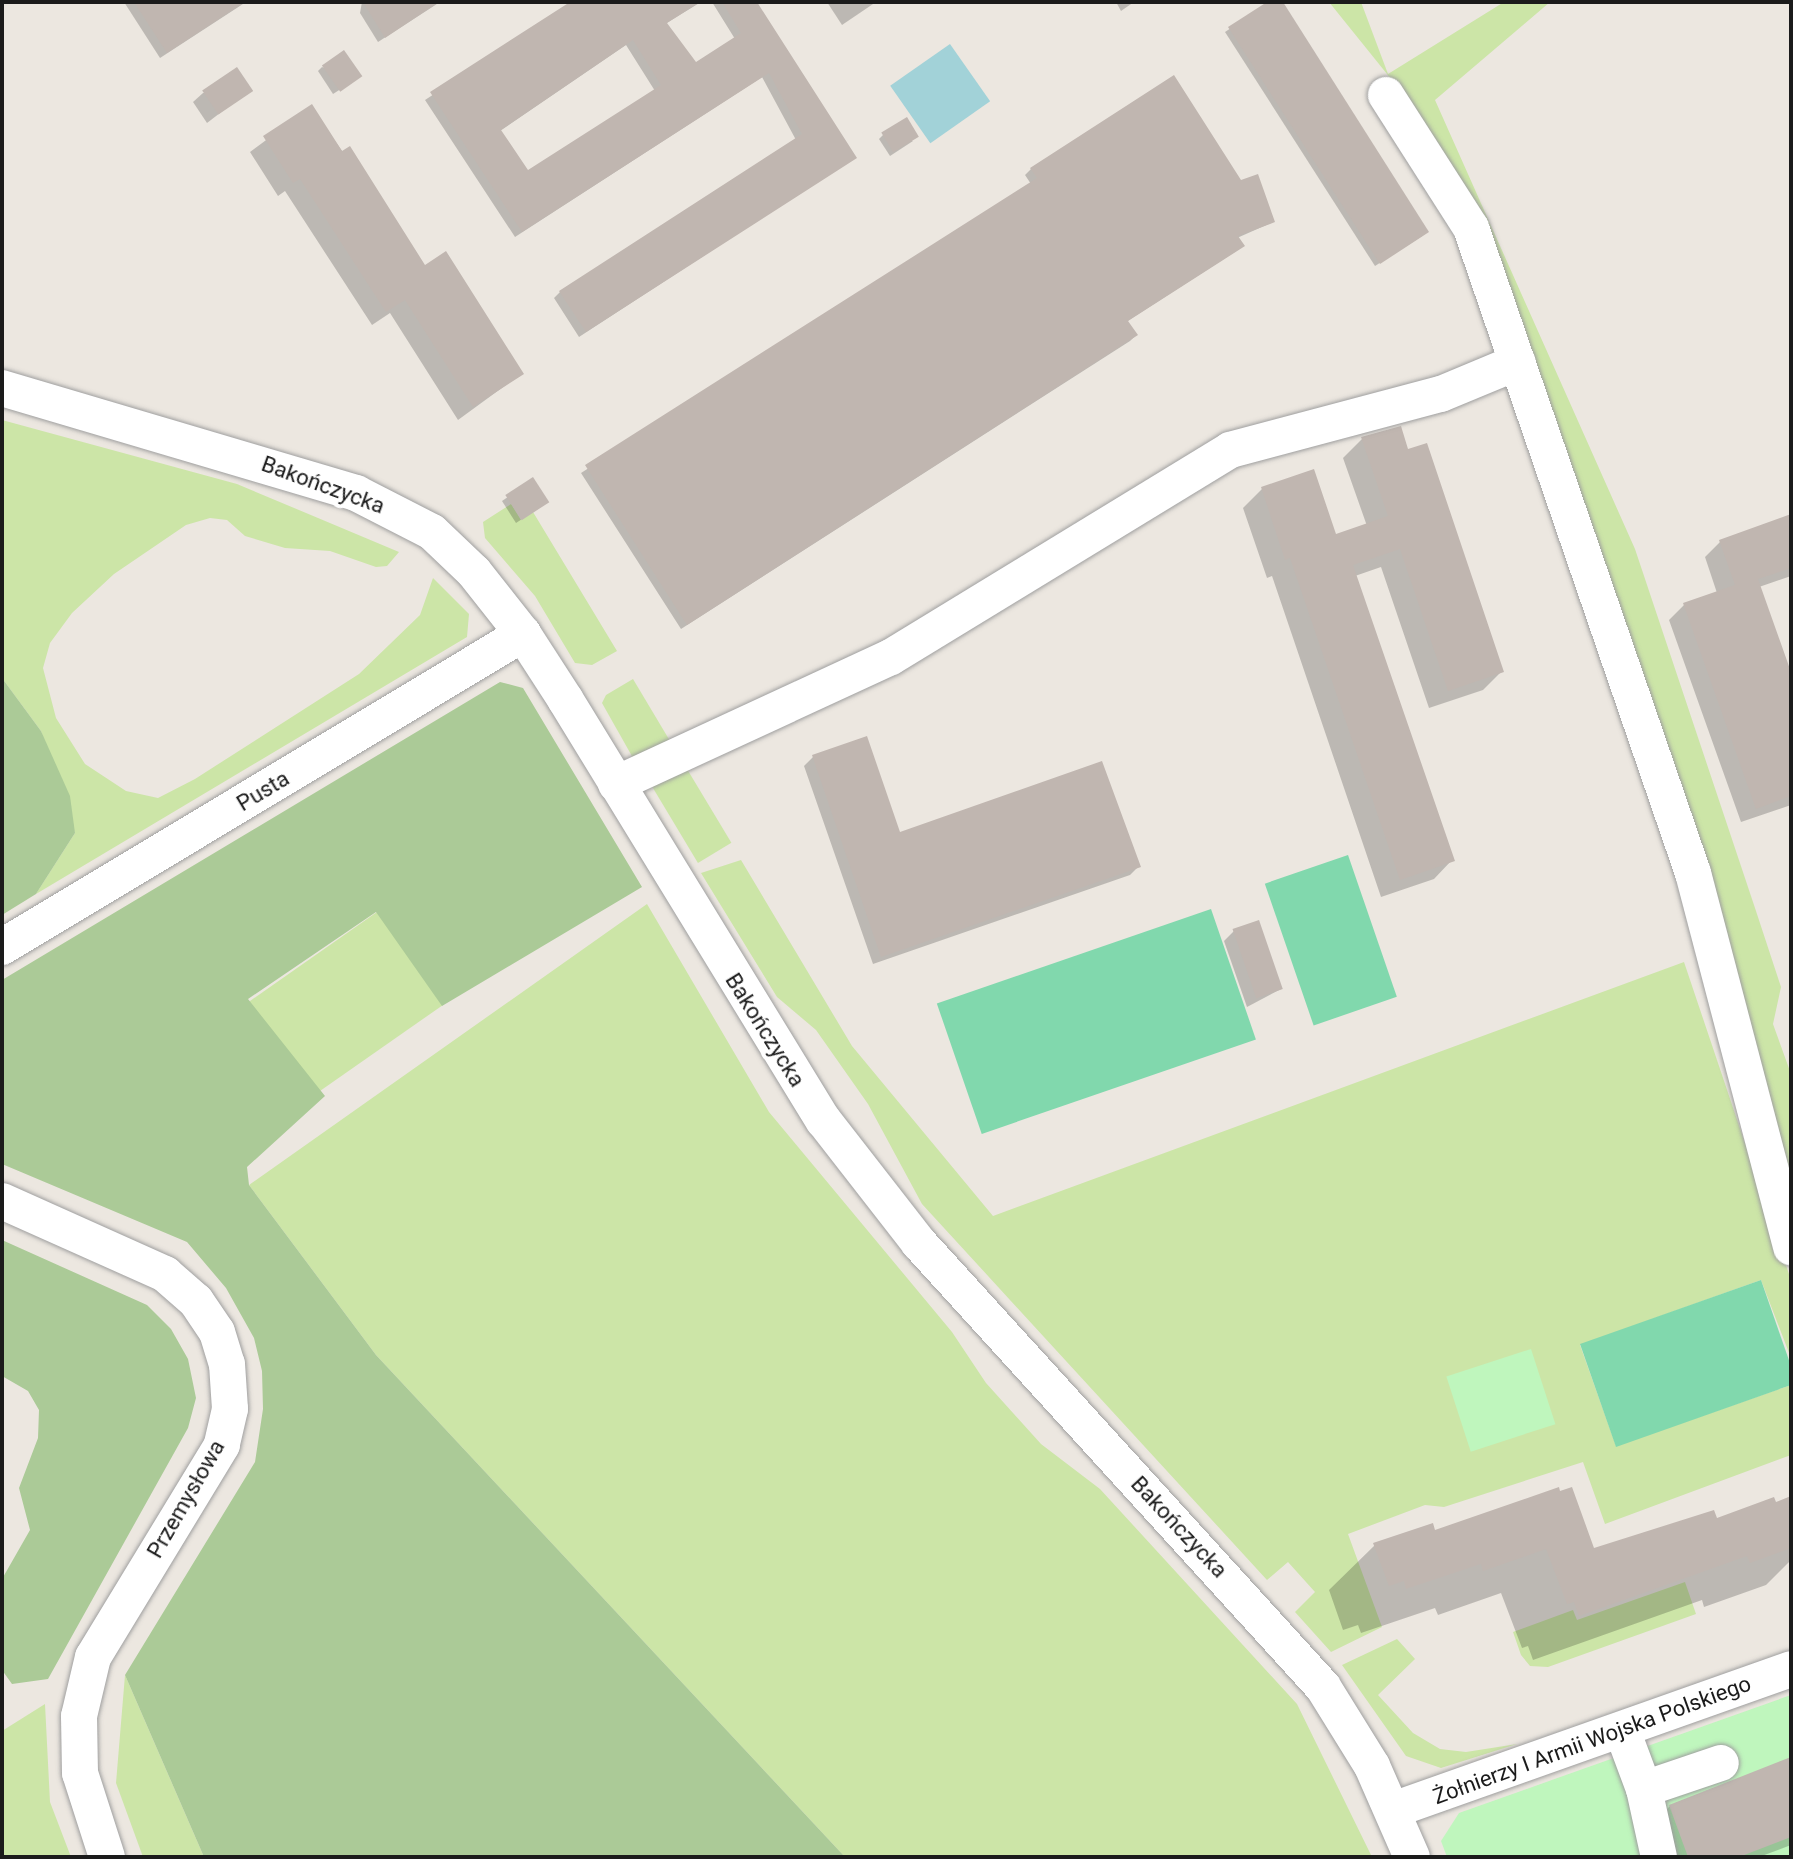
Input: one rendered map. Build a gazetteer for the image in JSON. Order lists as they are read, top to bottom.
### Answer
{
  "streets": {
    "street": [
      "Bakończycka",
      "Pusta",
      "Przemysłowa",
      "Żołnierzy I Armii Wojska Polskiego"
    ]
  },
  "crossings": [
    ["Bakończycka", "Pusta"],
    ["Bakończycka", "Żołnierzy I Armii Wojska Polskiego"]
  ]
}
